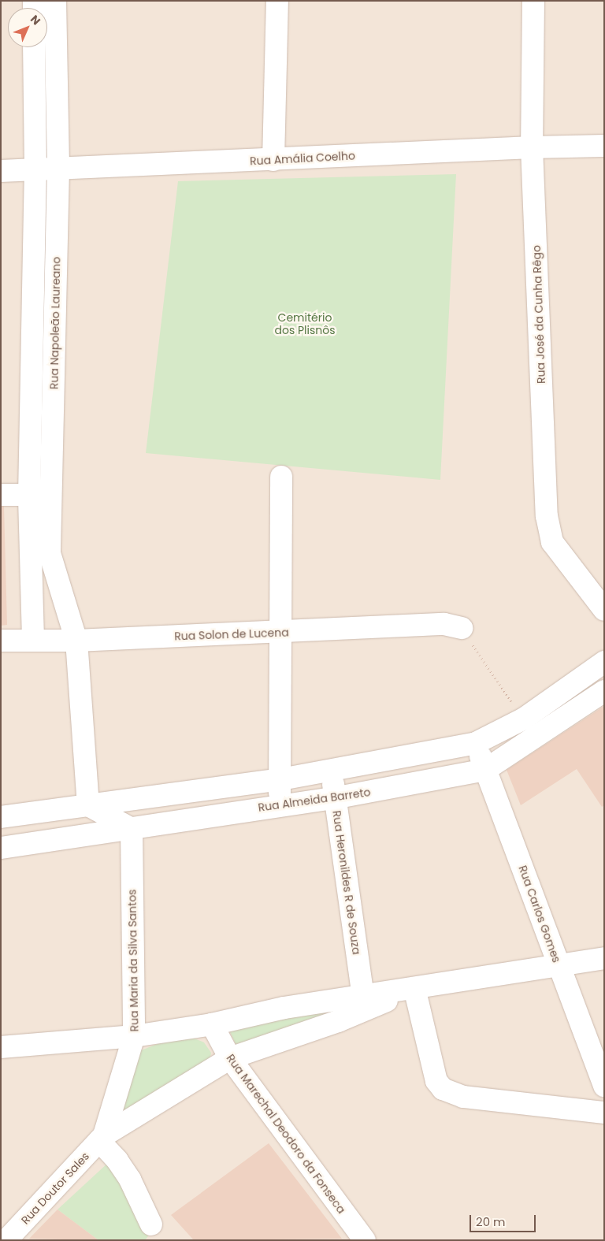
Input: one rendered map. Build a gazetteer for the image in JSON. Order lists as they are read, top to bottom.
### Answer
{
  "streets": {
    "street": [
      "Rua Amália Coelho",
      "Rua José da Cunha Rêgo",
      "Rua Napoleão Laureano",
      "Rua Solon de Lucena",
      "Rua Almeida Barreto",
      "Rua Heronildes R de Souza",
      "Rua Carlos Gomes",
      "Rua Maria da Silva Santos",
      "Rua Marechal Deodoro da Fonseca",
      "Rua Doutor Sales"
    ]
  },
  "crossings": [
    ["Rua Amália Coelho", "Rua José da Cunha Rêgo"],
    ["Rua Amália Coelho", "Rua Napoleão Laureano"],
    ["Rua Napoleão Laureano", "Rua Solon de Lucena"],
    ["Rua Almeida Barreto", "Rua Heronildes R de Souza"],
    ["Rua Almeida Barreto", "Rua Carlos Gomes"],
    ["Rua Almeida Barreto", "Rua Maria da Silva Santos"],
    ["Rua Maria da Silva Santos", "Rua Doutor Sales"]
  ],
  "parks": ["Cemitério dos Plisnôs"],
  "scale_bar": "20 m",
  "north": "top right"
}
